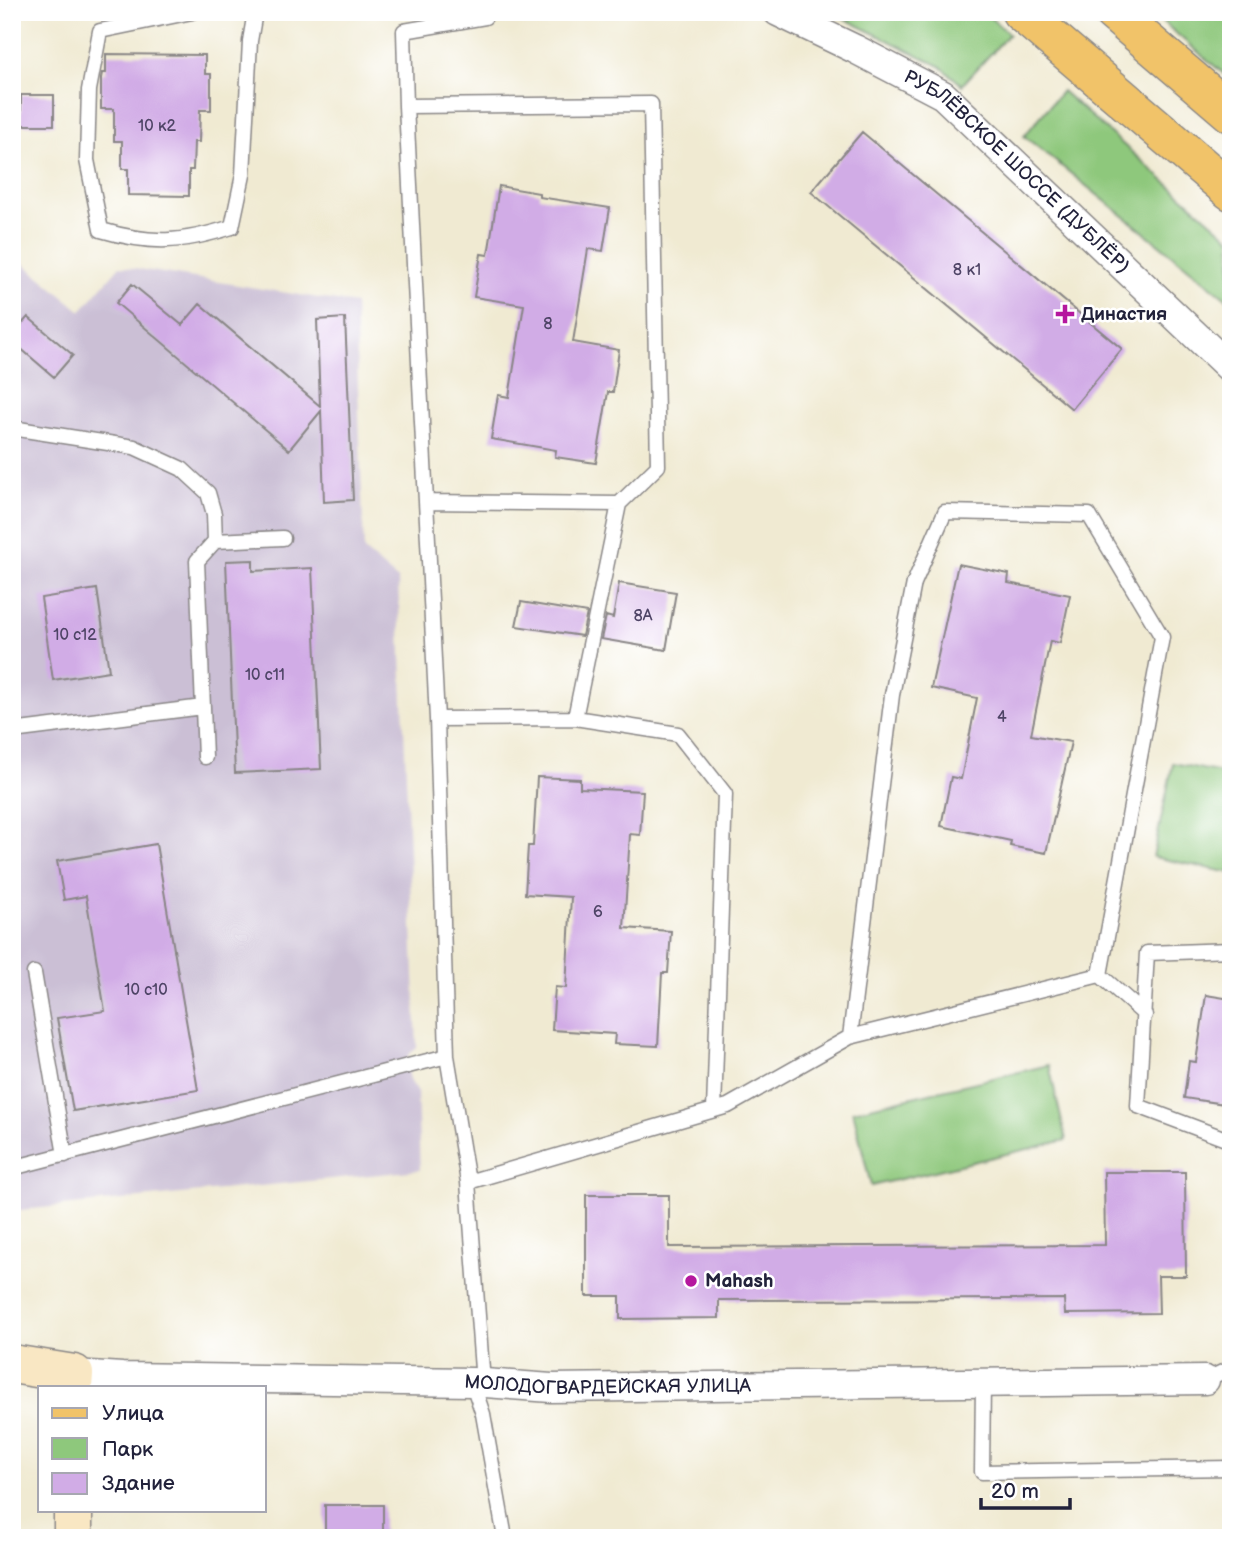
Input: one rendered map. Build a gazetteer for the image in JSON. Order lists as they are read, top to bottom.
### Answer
{
  "streets": {
    "street": ["РУБЛЁВСКОЕ ШОССЕ (ДУБЛЁР)", "МОЛОДОГВАРДЕЙСКАЯ УЛИЦА"]
  },
  "places": {
    "health": ["Династия"],
    "other": ["Mahash"]
  },
  "house_numbers": [
    "10 к2",
    "8 к1",
    "8",
    "8А",
    "10 с12",
    "10 с11",
    "4",
    "6",
    "10 с10"
  ],
  "legend": ["Улица", "Парк", "Здание"],
  "scale_bar": "20 m"
}
